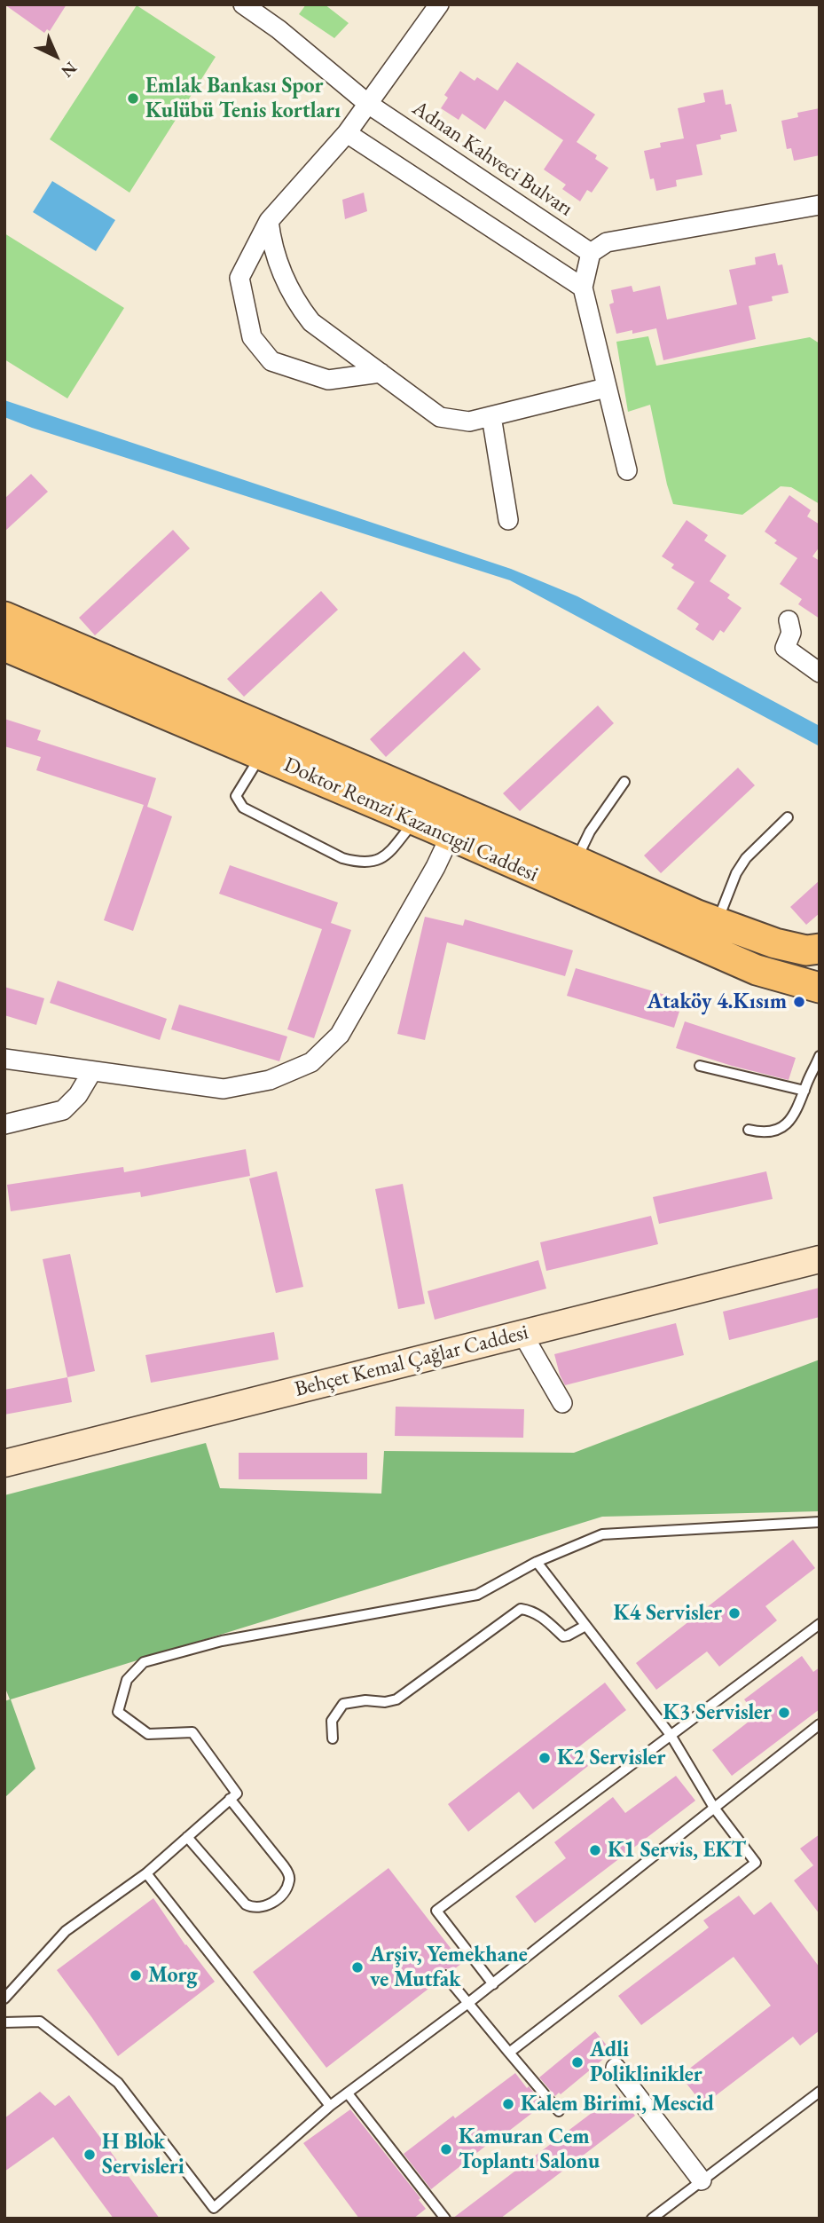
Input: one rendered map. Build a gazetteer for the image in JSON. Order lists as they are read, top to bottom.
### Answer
{
  "streets": {
    "main road": ["Doktor Remzi Kazancıgil Caddesi", "Behçet Kemal Çağlar Caddesi"],
    "street": ["Adnan Kahveci Bulvarı"]
  },
  "places": [
    "Emlak Bankası Spor Kulübü Tenis kortları",
    "Ataköy 4.Kısım",
    "K4 Servisler",
    "K3 Servisler",
    "K2 Servisler",
    "K1 Servis, EKT",
    "Arşiv, Yemekhane ve Mutfak",
    "Morg",
    "Adli Poliklinikler",
    "Kalem Birimi, Mescid",
    "Kamuran Cem Toplantı Salonu",
    "H Blok Servisleri"
  ],
  "north": "bottom right"
}
